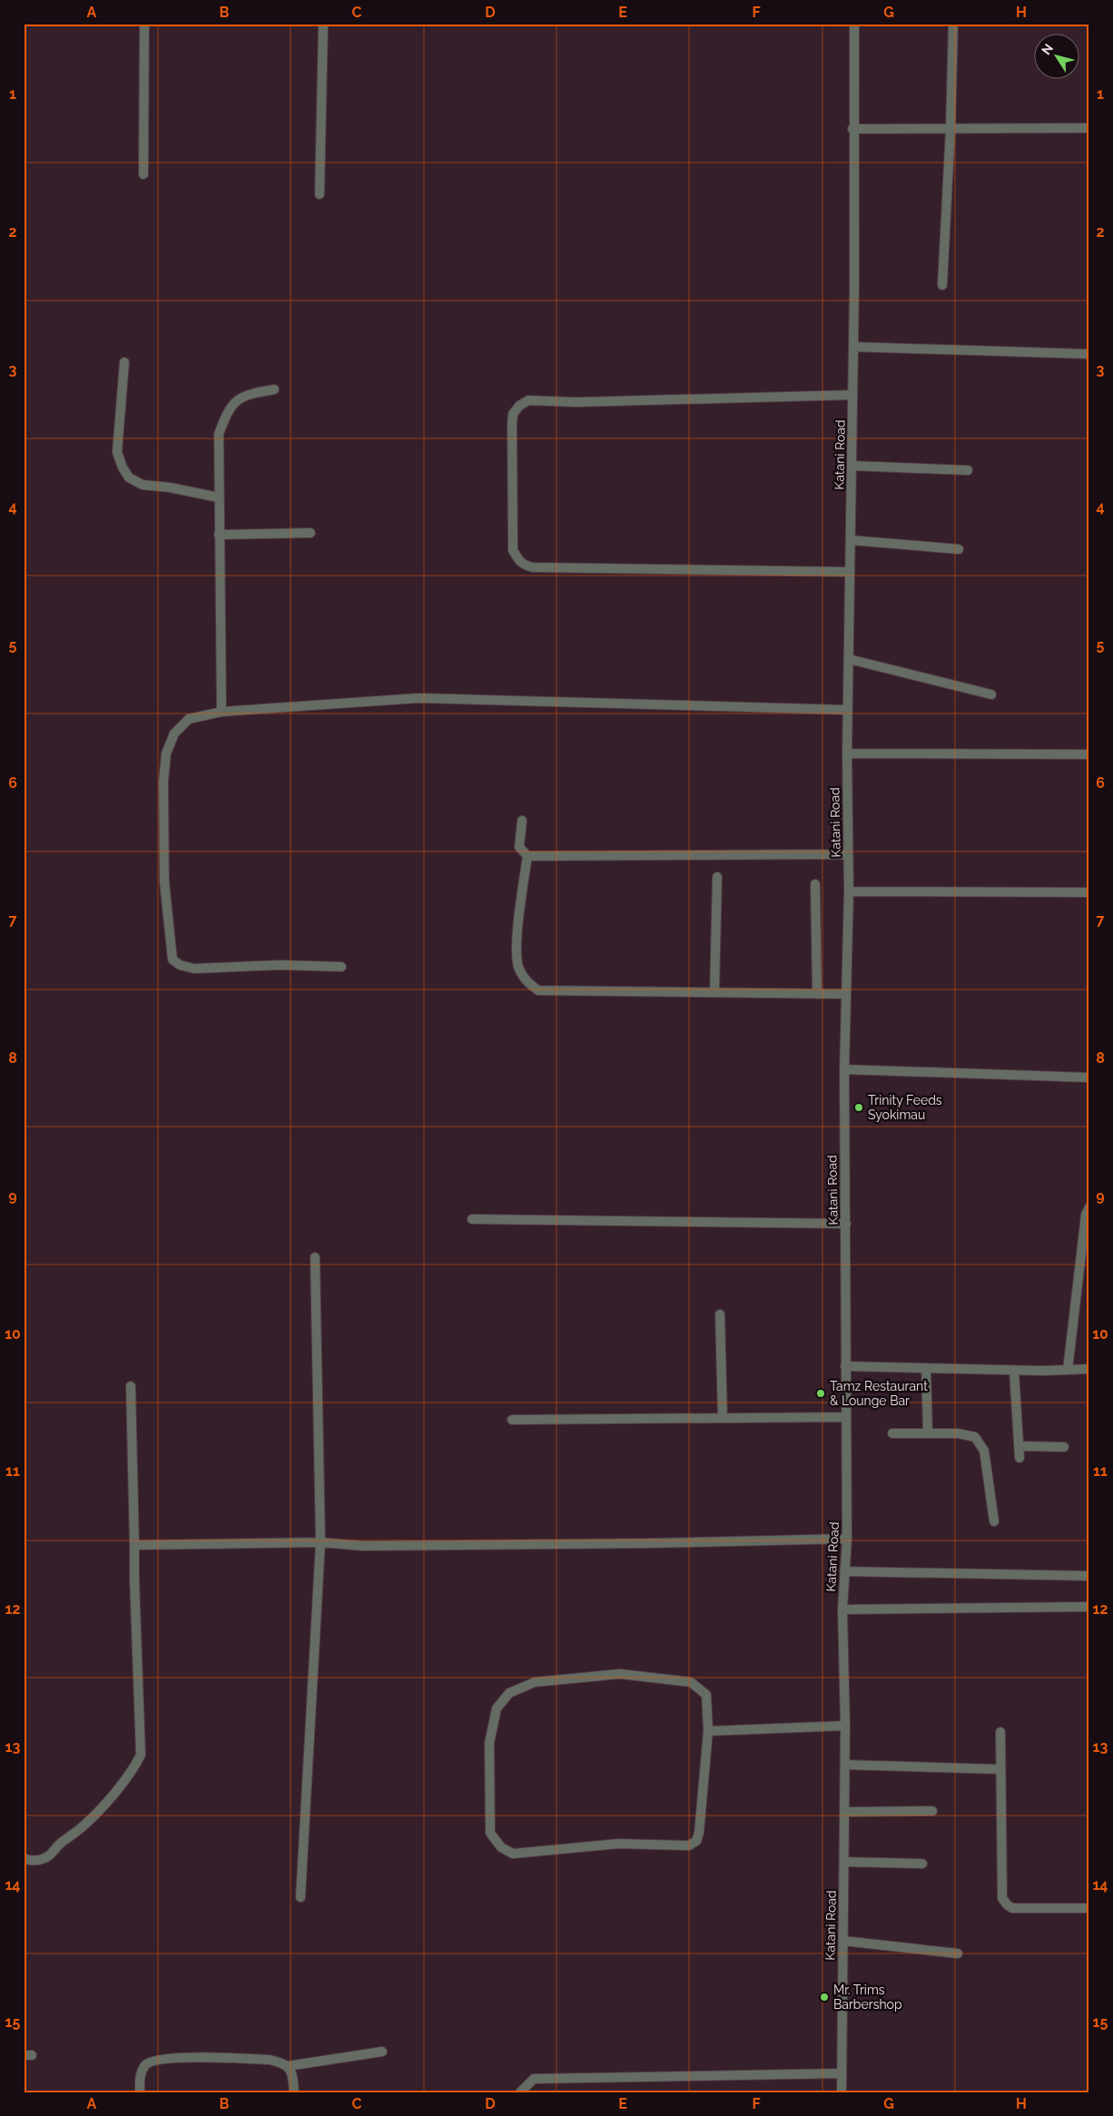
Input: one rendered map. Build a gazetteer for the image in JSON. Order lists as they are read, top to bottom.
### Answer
{
  "streets": {
    "street": ["Katani Road"]
  },
  "places": ["Trinity Feeds Syokimau", "Tamz Restaurant & Lounge Bar", "Mr. Trims Barbershop"],
  "north": "top left",
  "grid": {
    "columns": [
      "A",
      "B",
      "C",
      "D",
      "E",
      "F",
      "G",
      "H"
    ],
    "rows": [
      "1",
      "2",
      "3",
      "4",
      "5",
      "6",
      "7",
      "8",
      "9",
      "10",
      "11",
      "12",
      "13",
      "14",
      "15"
    ]
  }
}
